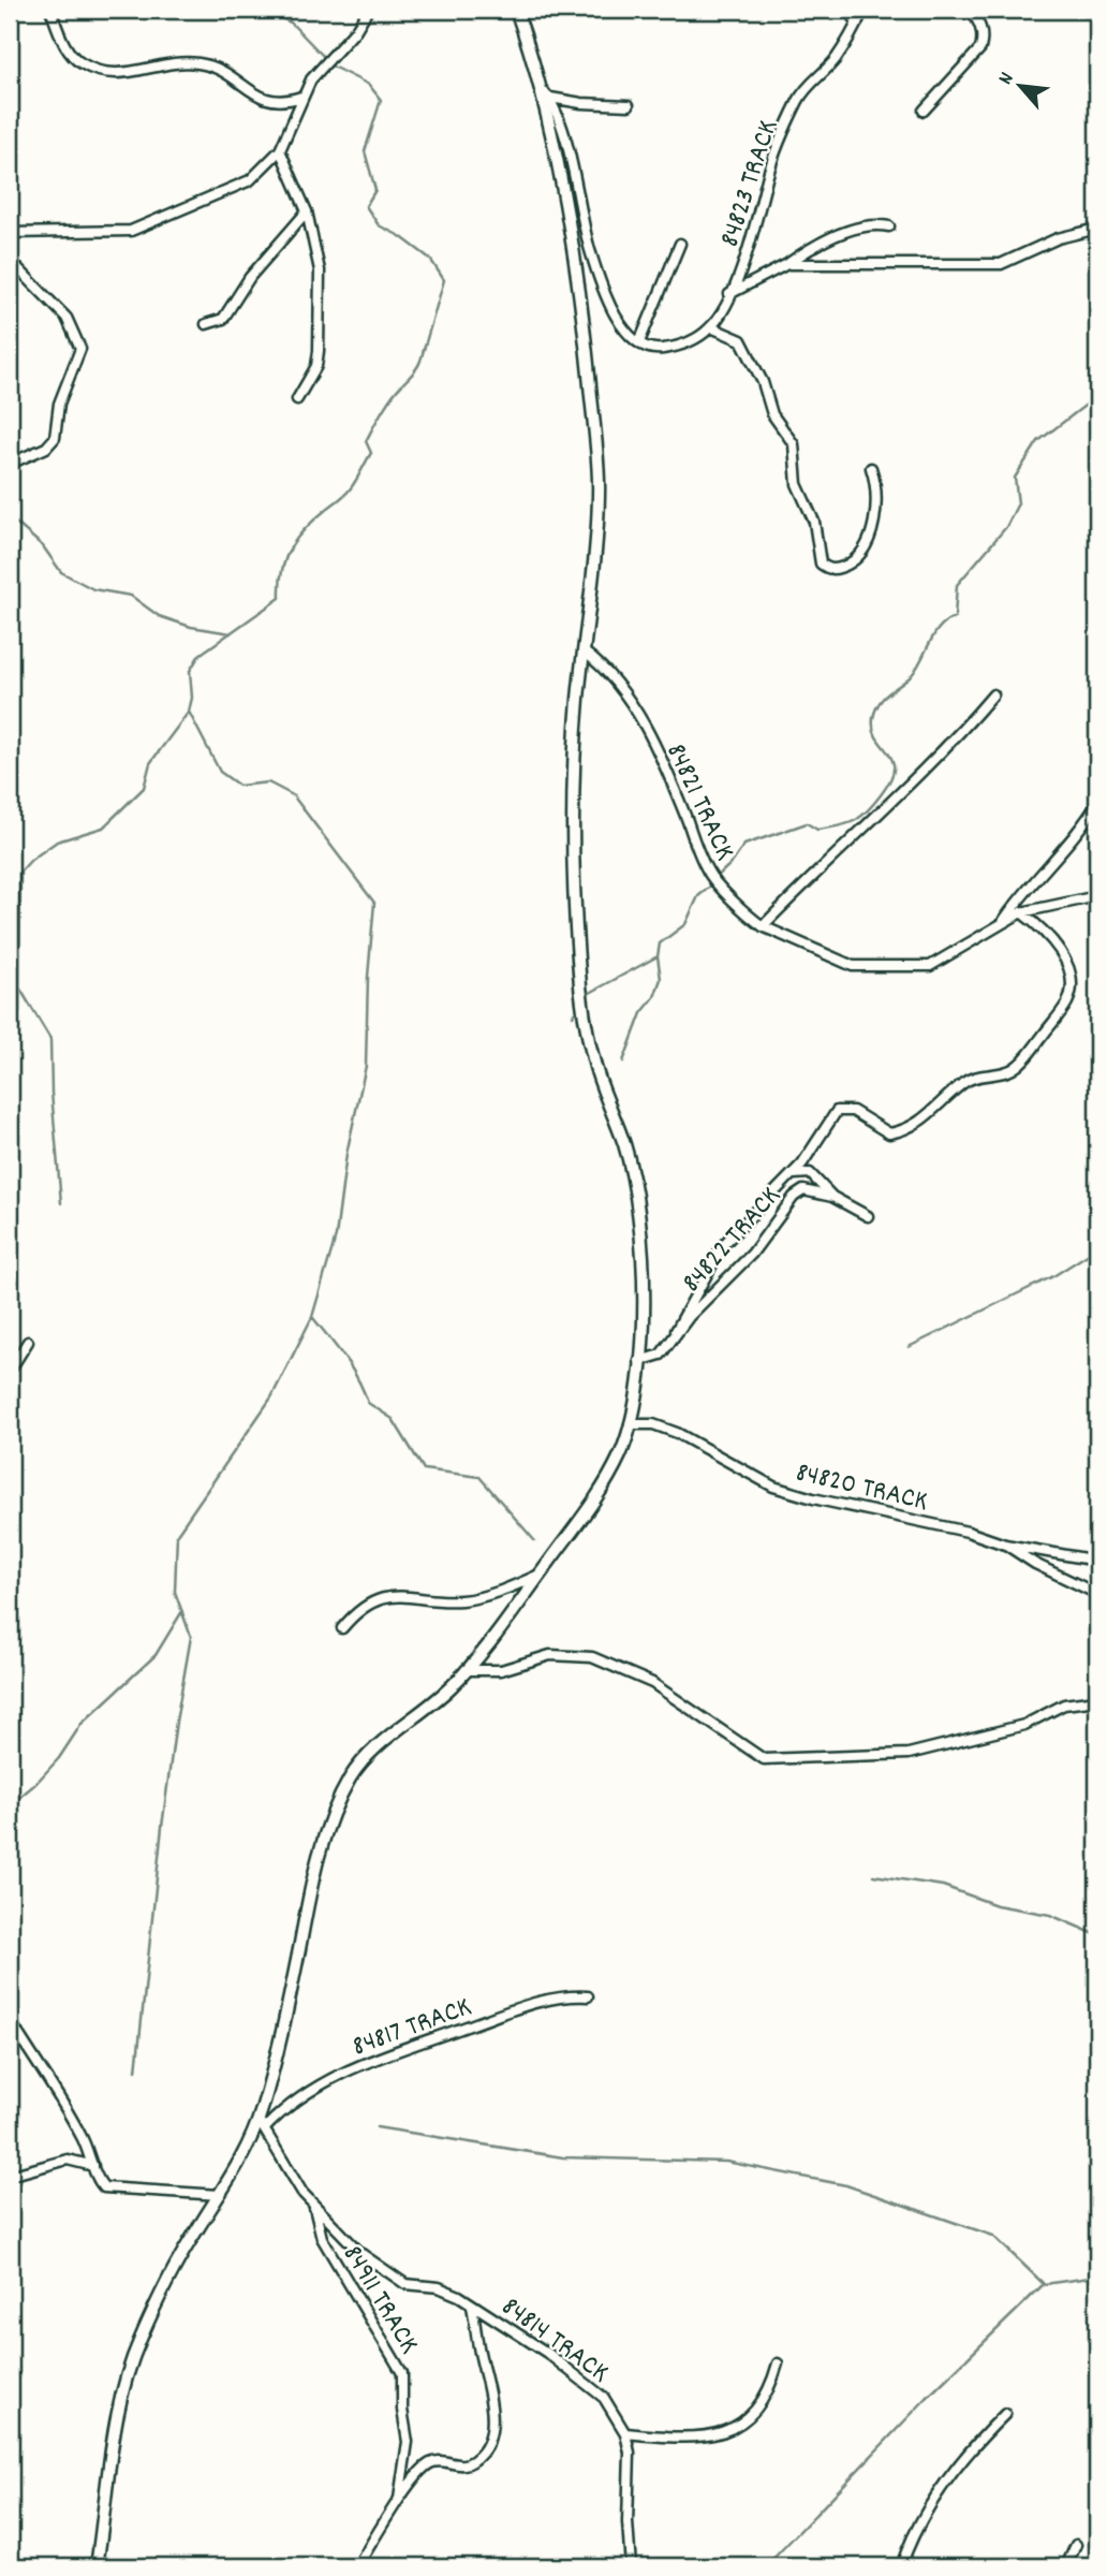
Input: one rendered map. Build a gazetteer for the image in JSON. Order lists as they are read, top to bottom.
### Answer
{
  "streets": {
    "street": [
      "84823 TRACK",
      "84821 TRACK",
      "84822 TRACK",
      "84820 TRACK",
      "84817 TRACK",
      "84911 TRACK",
      "84814 TRACK"
    ]
  },
  "crossings": [
    ["84911 TRACK", "84814 TRACK"]
  ],
  "north": "top left"
}
